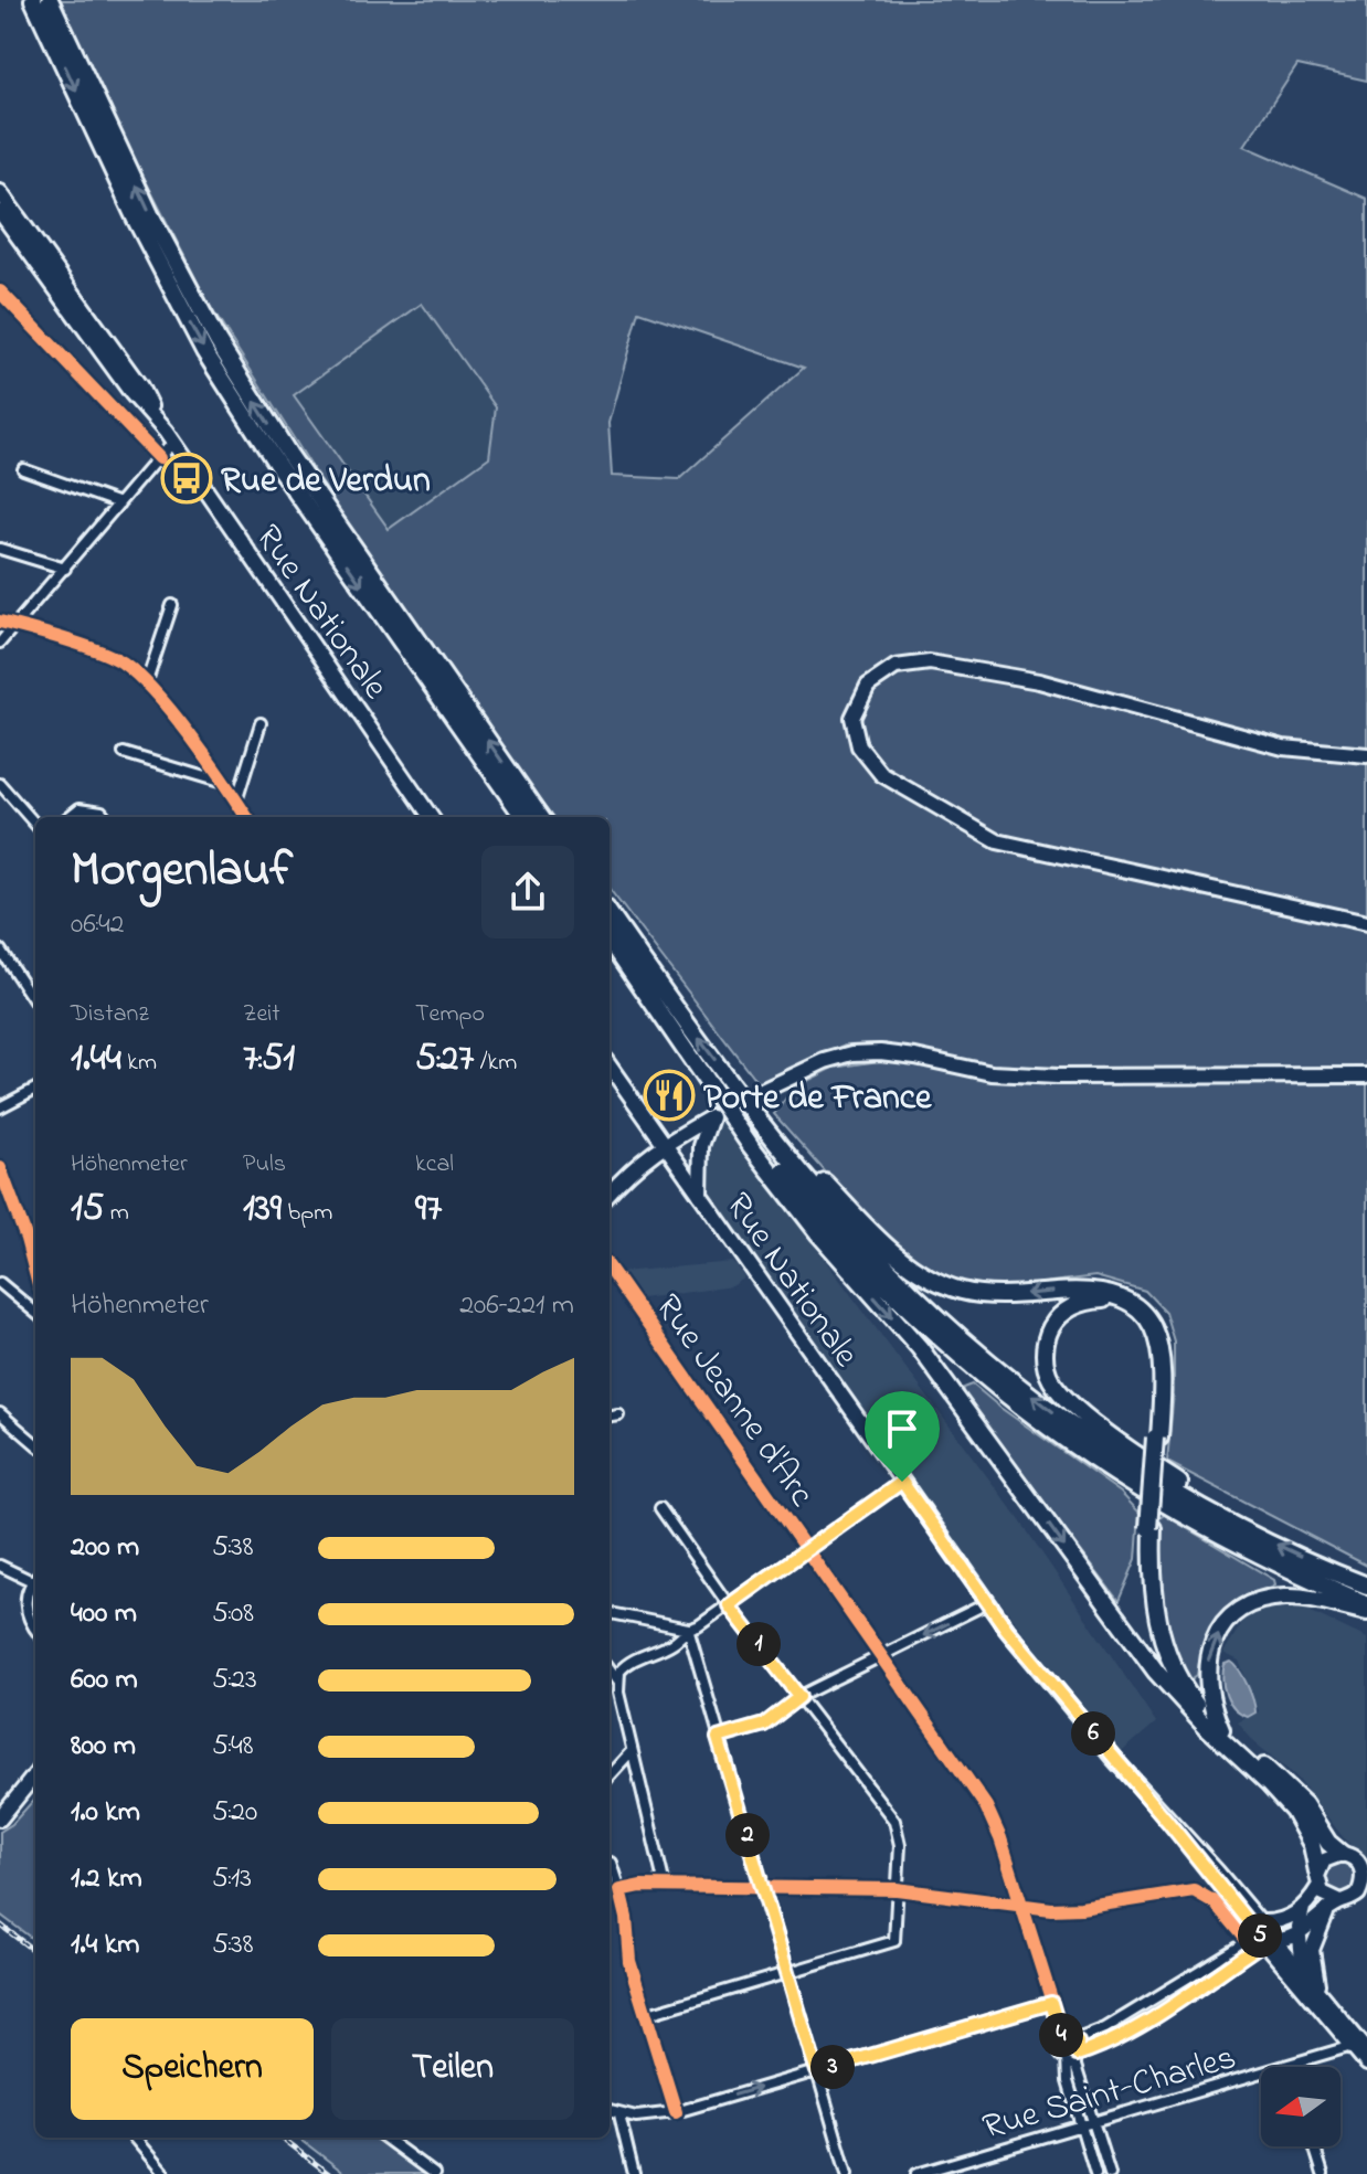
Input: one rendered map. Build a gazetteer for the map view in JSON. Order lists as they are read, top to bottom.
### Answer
{
  "streets": {
    "main road": ["Rue Nationale"],
    "street": ["Rue Jeanne d'Arc", "Rue Saint-Charles"]
  },
  "crossings": [
    ["Rue Nationale", "Rue Saint-Charles"]
  ],
  "places": {
    "bus stop": ["Rue de Verdun"],
    "restaurant": ["Porte de France"]
  },
  "north": "left",
  "page": {
    "heading": ["Morgenlauf", "06:42"],
    "stats": [
      ["Distanz", "1.44 km"],
      ["Zeit", "7:51"],
      ["Tempo", "5:27 /km"],
      ["Höhenmeter", "15 m"],
      ["Puls", "139 bpm"],
      ["kcal", "97"]
    ],
    "chart": ["Höhenmeter", "206–221 m"],
    "list": [
      {
        "name": "200 m",
        "note": "5:38"
      },
      {
        "name": "400 m",
        "note": "5:08"
      },
      {
        "name": "600 m",
        "note": "5:23"
      },
      {
        "name": "800 m",
        "note": "5:48"
      },
      {
        "name": "1.0 km",
        "note": "5:20"
      },
      {
        "name": "1.2 km",
        "note": "5:13"
      },
      {
        "name": "1.4 km",
        "note": "5:38"
      }
    ],
    "pins": [
      "1",
      "6",
      "2",
      "5",
      "4",
      "3"
    ],
    "buttons": ["Speichern", "Teilen"]
  }
}
